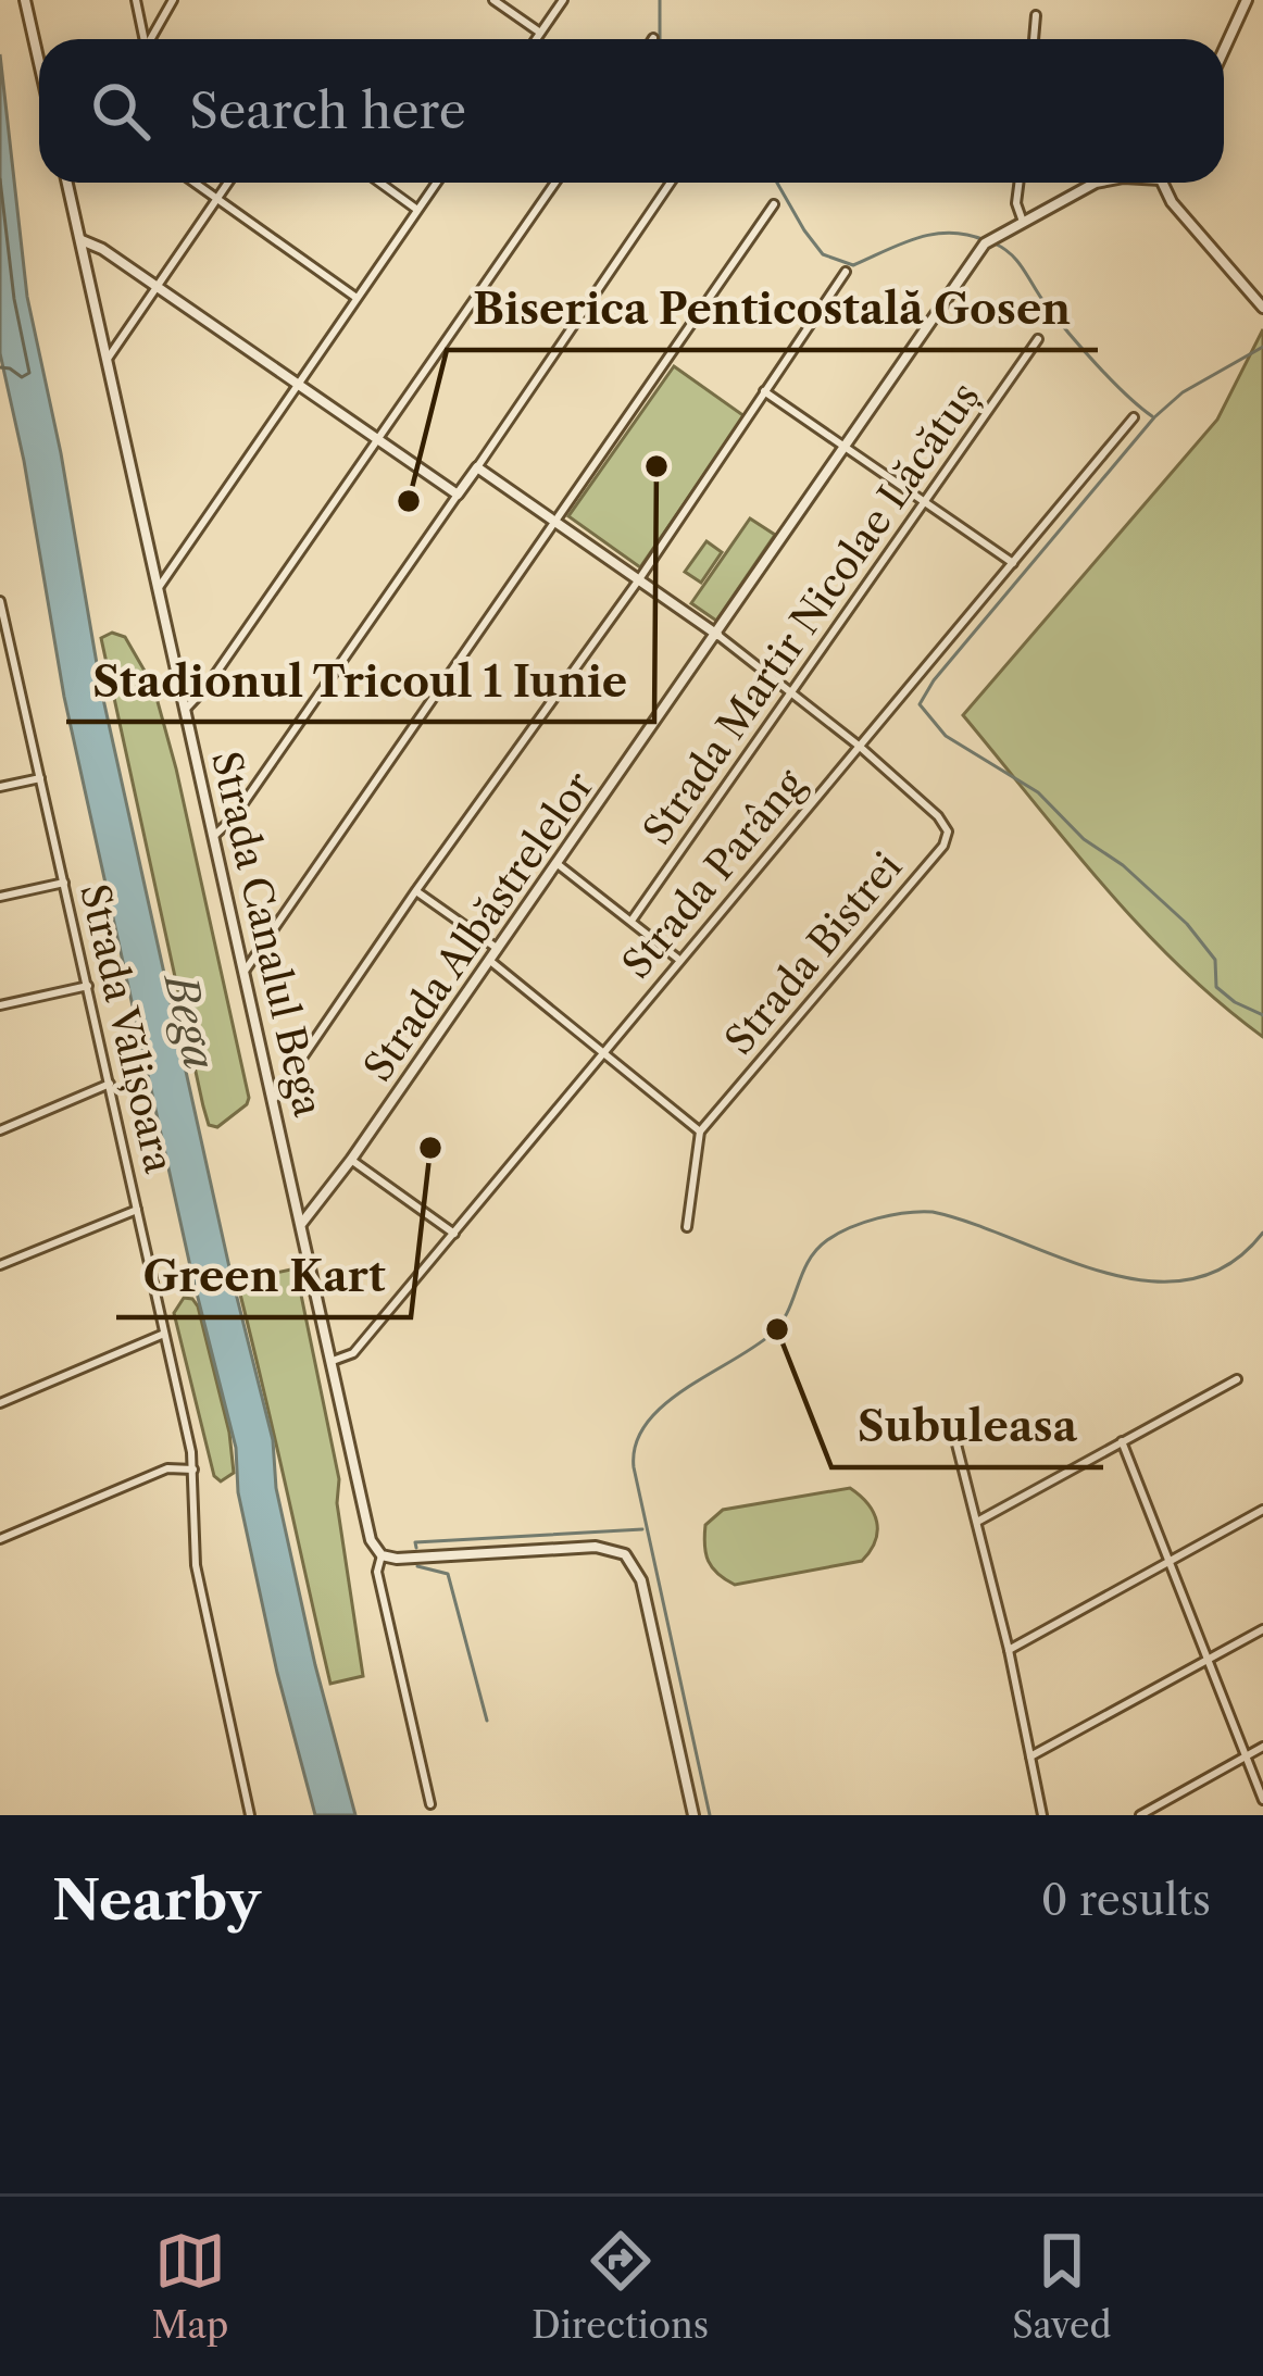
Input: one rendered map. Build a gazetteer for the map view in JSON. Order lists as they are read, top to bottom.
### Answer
{
  "streets": {
    "street": [
      "Strada Martir Nicolae Lăcătuș",
      "Strada Parâng",
      "Strada Albăstrelelor",
      "Strada Canalul Bega",
      "Strada Bistrei",
      "Strada Vălișoara"
    ]
  },
  "crossings": [
    ["Strada Parâng", "Strada Canalul Bega"],
    ["Strada Parâng", "Strada Bistrei"],
    ["Strada Albăstrelelor", "Strada Canalul Bega"]
  ],
  "water": ["Bega"],
  "places": [
    "Stadionul Tricoul 1 Iunie",
    "Biserica Penticostală Gosen",
    "Green Kart",
    "Subuleasa"
  ],
  "page": {
    "search": "Search here",
    "heading": ["Nearby", "0 results"],
    "nav": ["Map", "Directions", "Saved"]
  }
}
